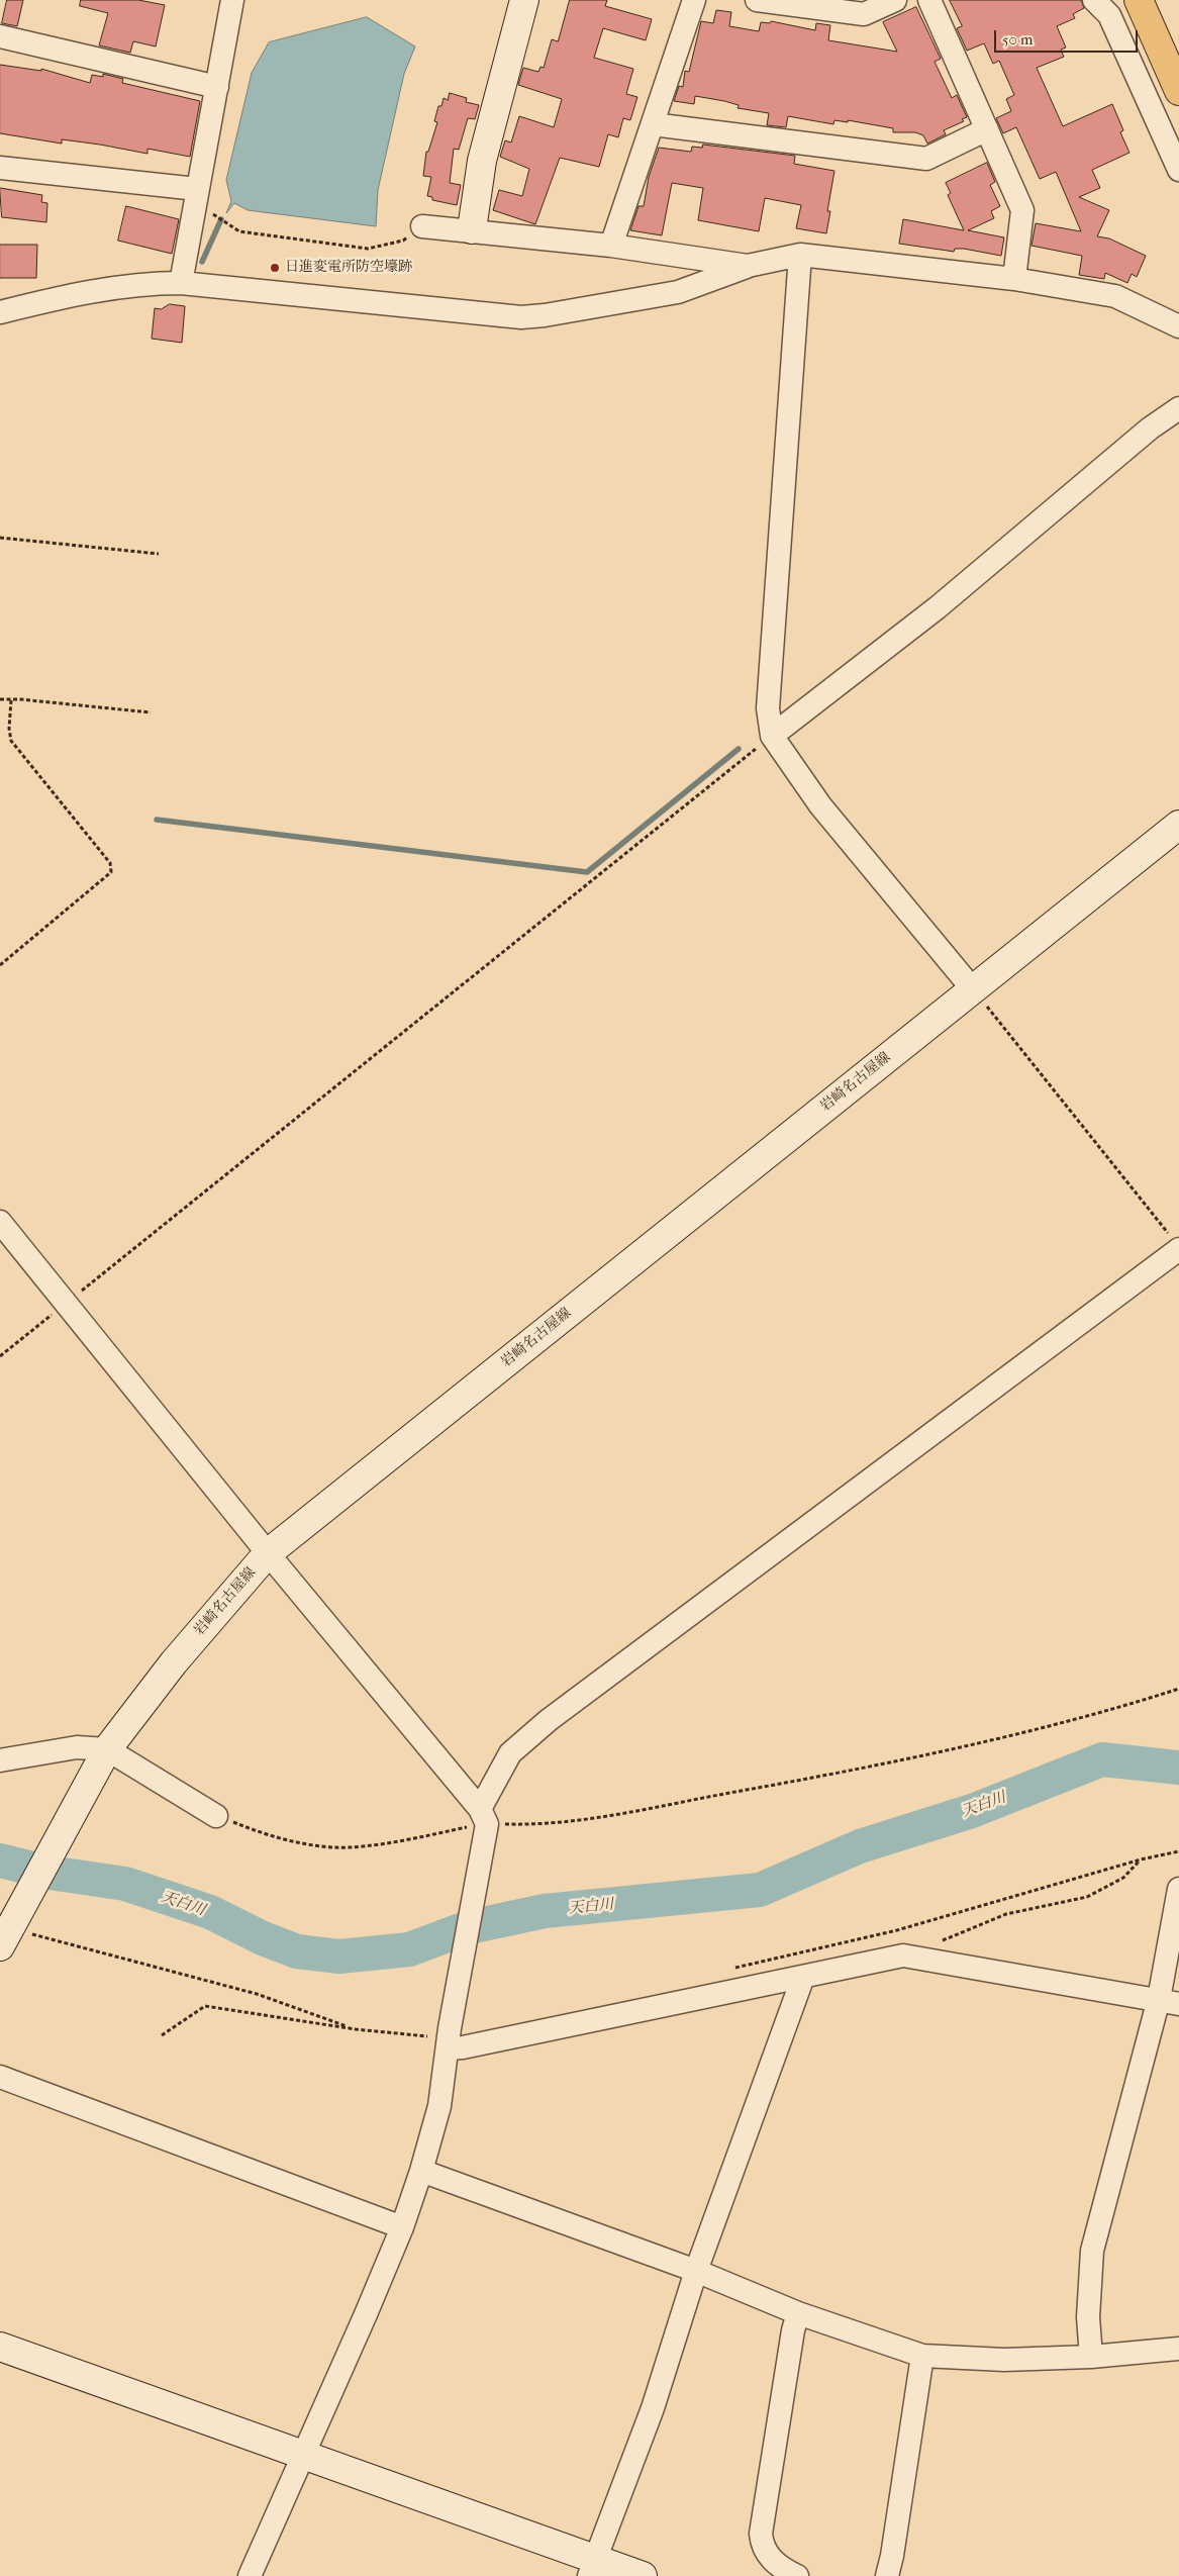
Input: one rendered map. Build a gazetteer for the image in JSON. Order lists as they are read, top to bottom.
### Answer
{
  "streets": {
    "main road": ["岩崎名古屋線"]
  },
  "water": ["天白川"],
  "places": ["日進変電所防空壕跡"],
  "scale_bar": "50 m"
}
